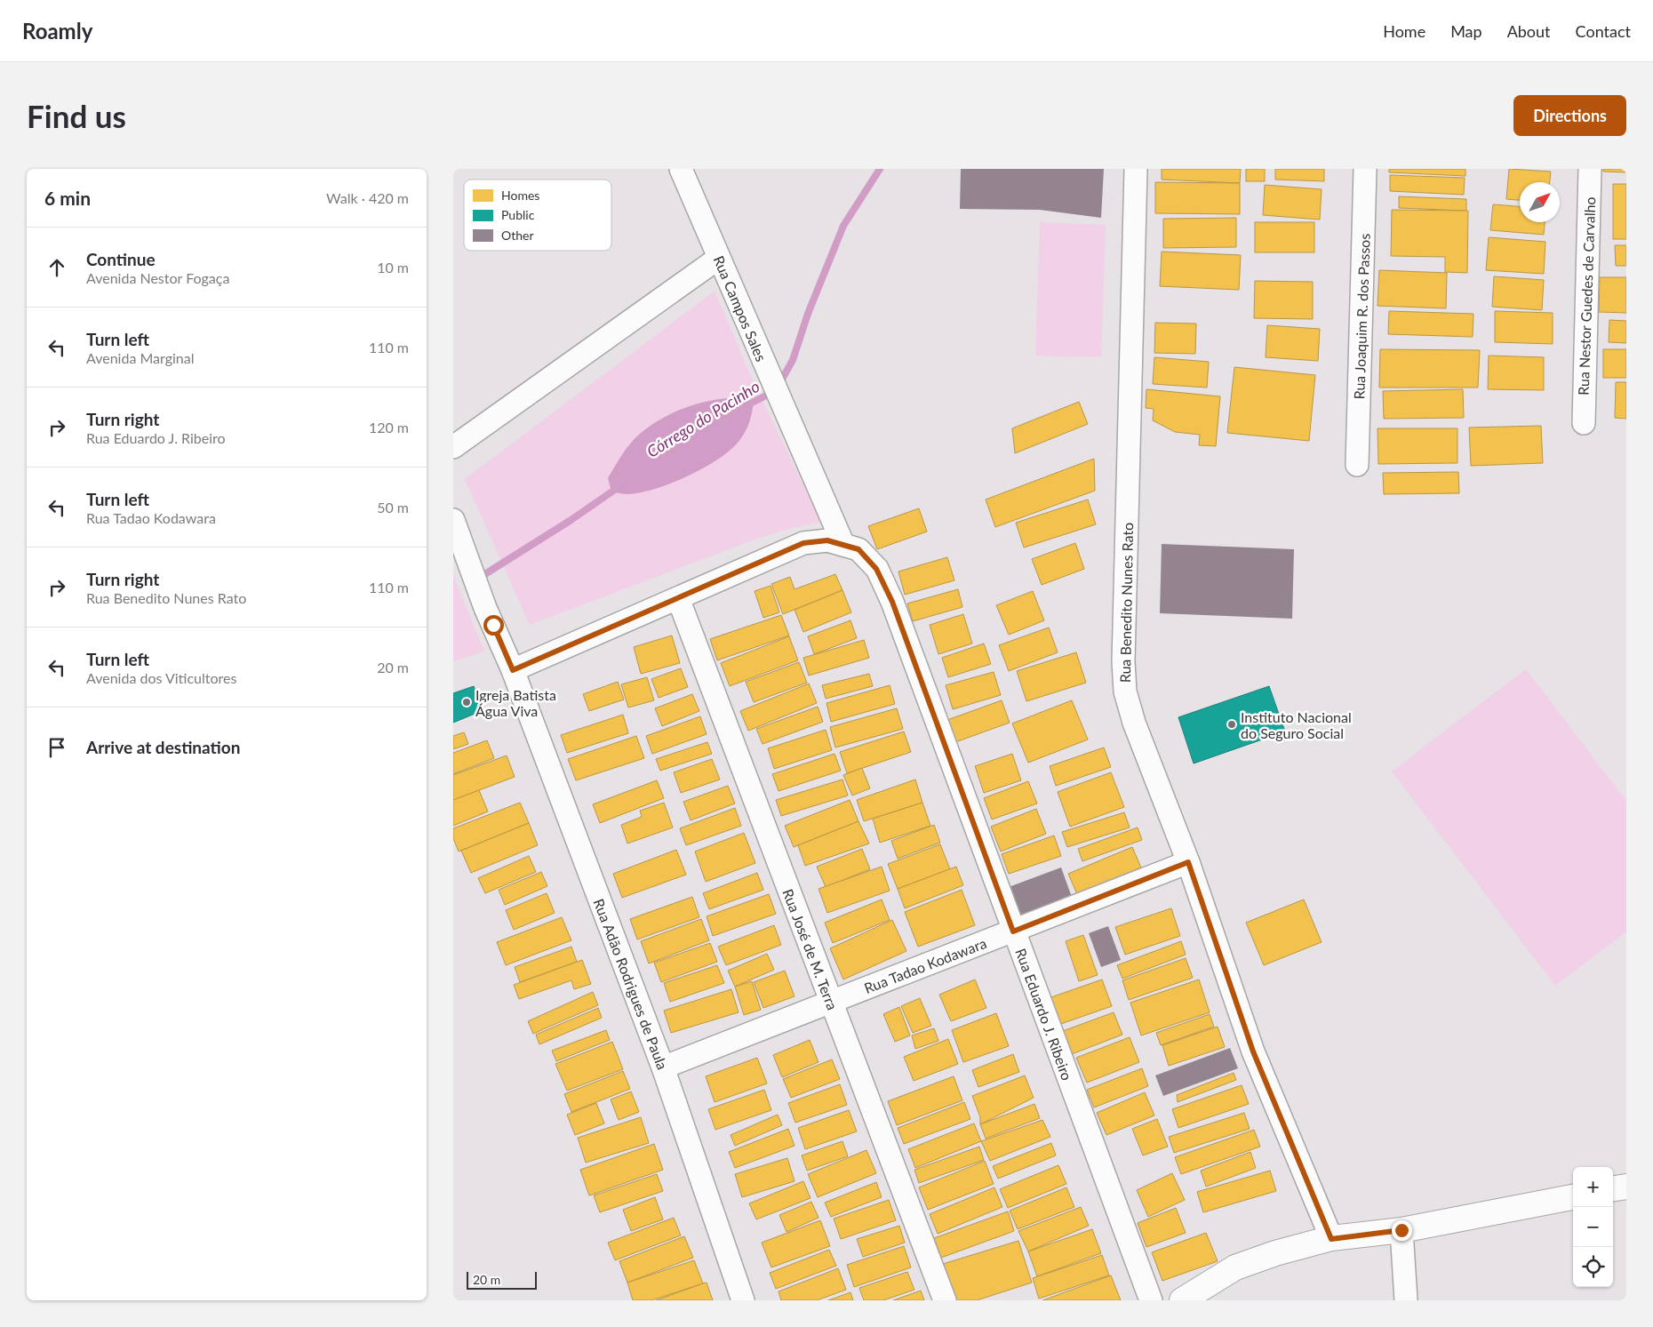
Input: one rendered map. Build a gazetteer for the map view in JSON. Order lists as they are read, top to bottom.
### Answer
{
  "streets": {
    "street": [
      "Rua Nestor Guedes de Carvalho",
      "Rua Campos Sales",
      "Rua Joaquim R. dos Passos",
      "Rua Benedito Nunes Rato",
      "Rua José de M. Terra",
      "Rua Tadao Kodawara",
      "Rua Adão Rodrigues de Paula",
      "Rua Eduardo J. Ribeiro"
    ]
  },
  "crossings": [
    ["Rua Campos Sales", "Rua Eduardo J. Ribeiro"],
    ["Rua Benedito Nunes Rato", "Rua Tadao Kodawara"],
    ["Rua José de M. Terra", "Rua Tadao Kodawara"],
    ["Rua José de M. Terra", "Rua Eduardo J. Ribeiro"],
    ["Rua Tadao Kodawara", "Rua Adão Rodrigues de Paula"],
    ["Rua Tadao Kodawara", "Rua Eduardo J. Ribeiro"],
    ["Rua Adão Rodrigues de Paula", "Rua Eduardo J. Ribeiro"]
  ],
  "water": ["Córrego do Pacinho"],
  "places": ["Igreja Batista Água Viva", "Instituto Nacional do Seguro Social"],
  "legend": ["Homes", "Public", "Other"],
  "scale_bar": "20 m",
  "north": "top right",
  "page": {
    "header": "Roamly",
    "nav": [
      "Home",
      "Map",
      "About",
      "Contact"
    ],
    "buttons": "Directions",
    "title": "Find us",
    "heading": ["6 min", "Walk · 420 m"],
    "list": [
      ["Continue", "Avenida Nestor Fogaça", "10 m"],
      ["Turn left", "Avenida Marginal", "110 m"],
      ["Turn right", "Rua Eduardo J. Ribeiro", "120 m"],
      ["Turn left", "Rua Tadao Kodawara", "50 m"],
      ["Turn right", "Rua Benedito Nunes Rato", "110 m"],
      ["Turn left", "Avenida dos Viticultores", "20 m"],
      "Arrive at destination"
    ],
    "map_buttons": ["+", "−"],
    "scale": "20 m"
  }
}
